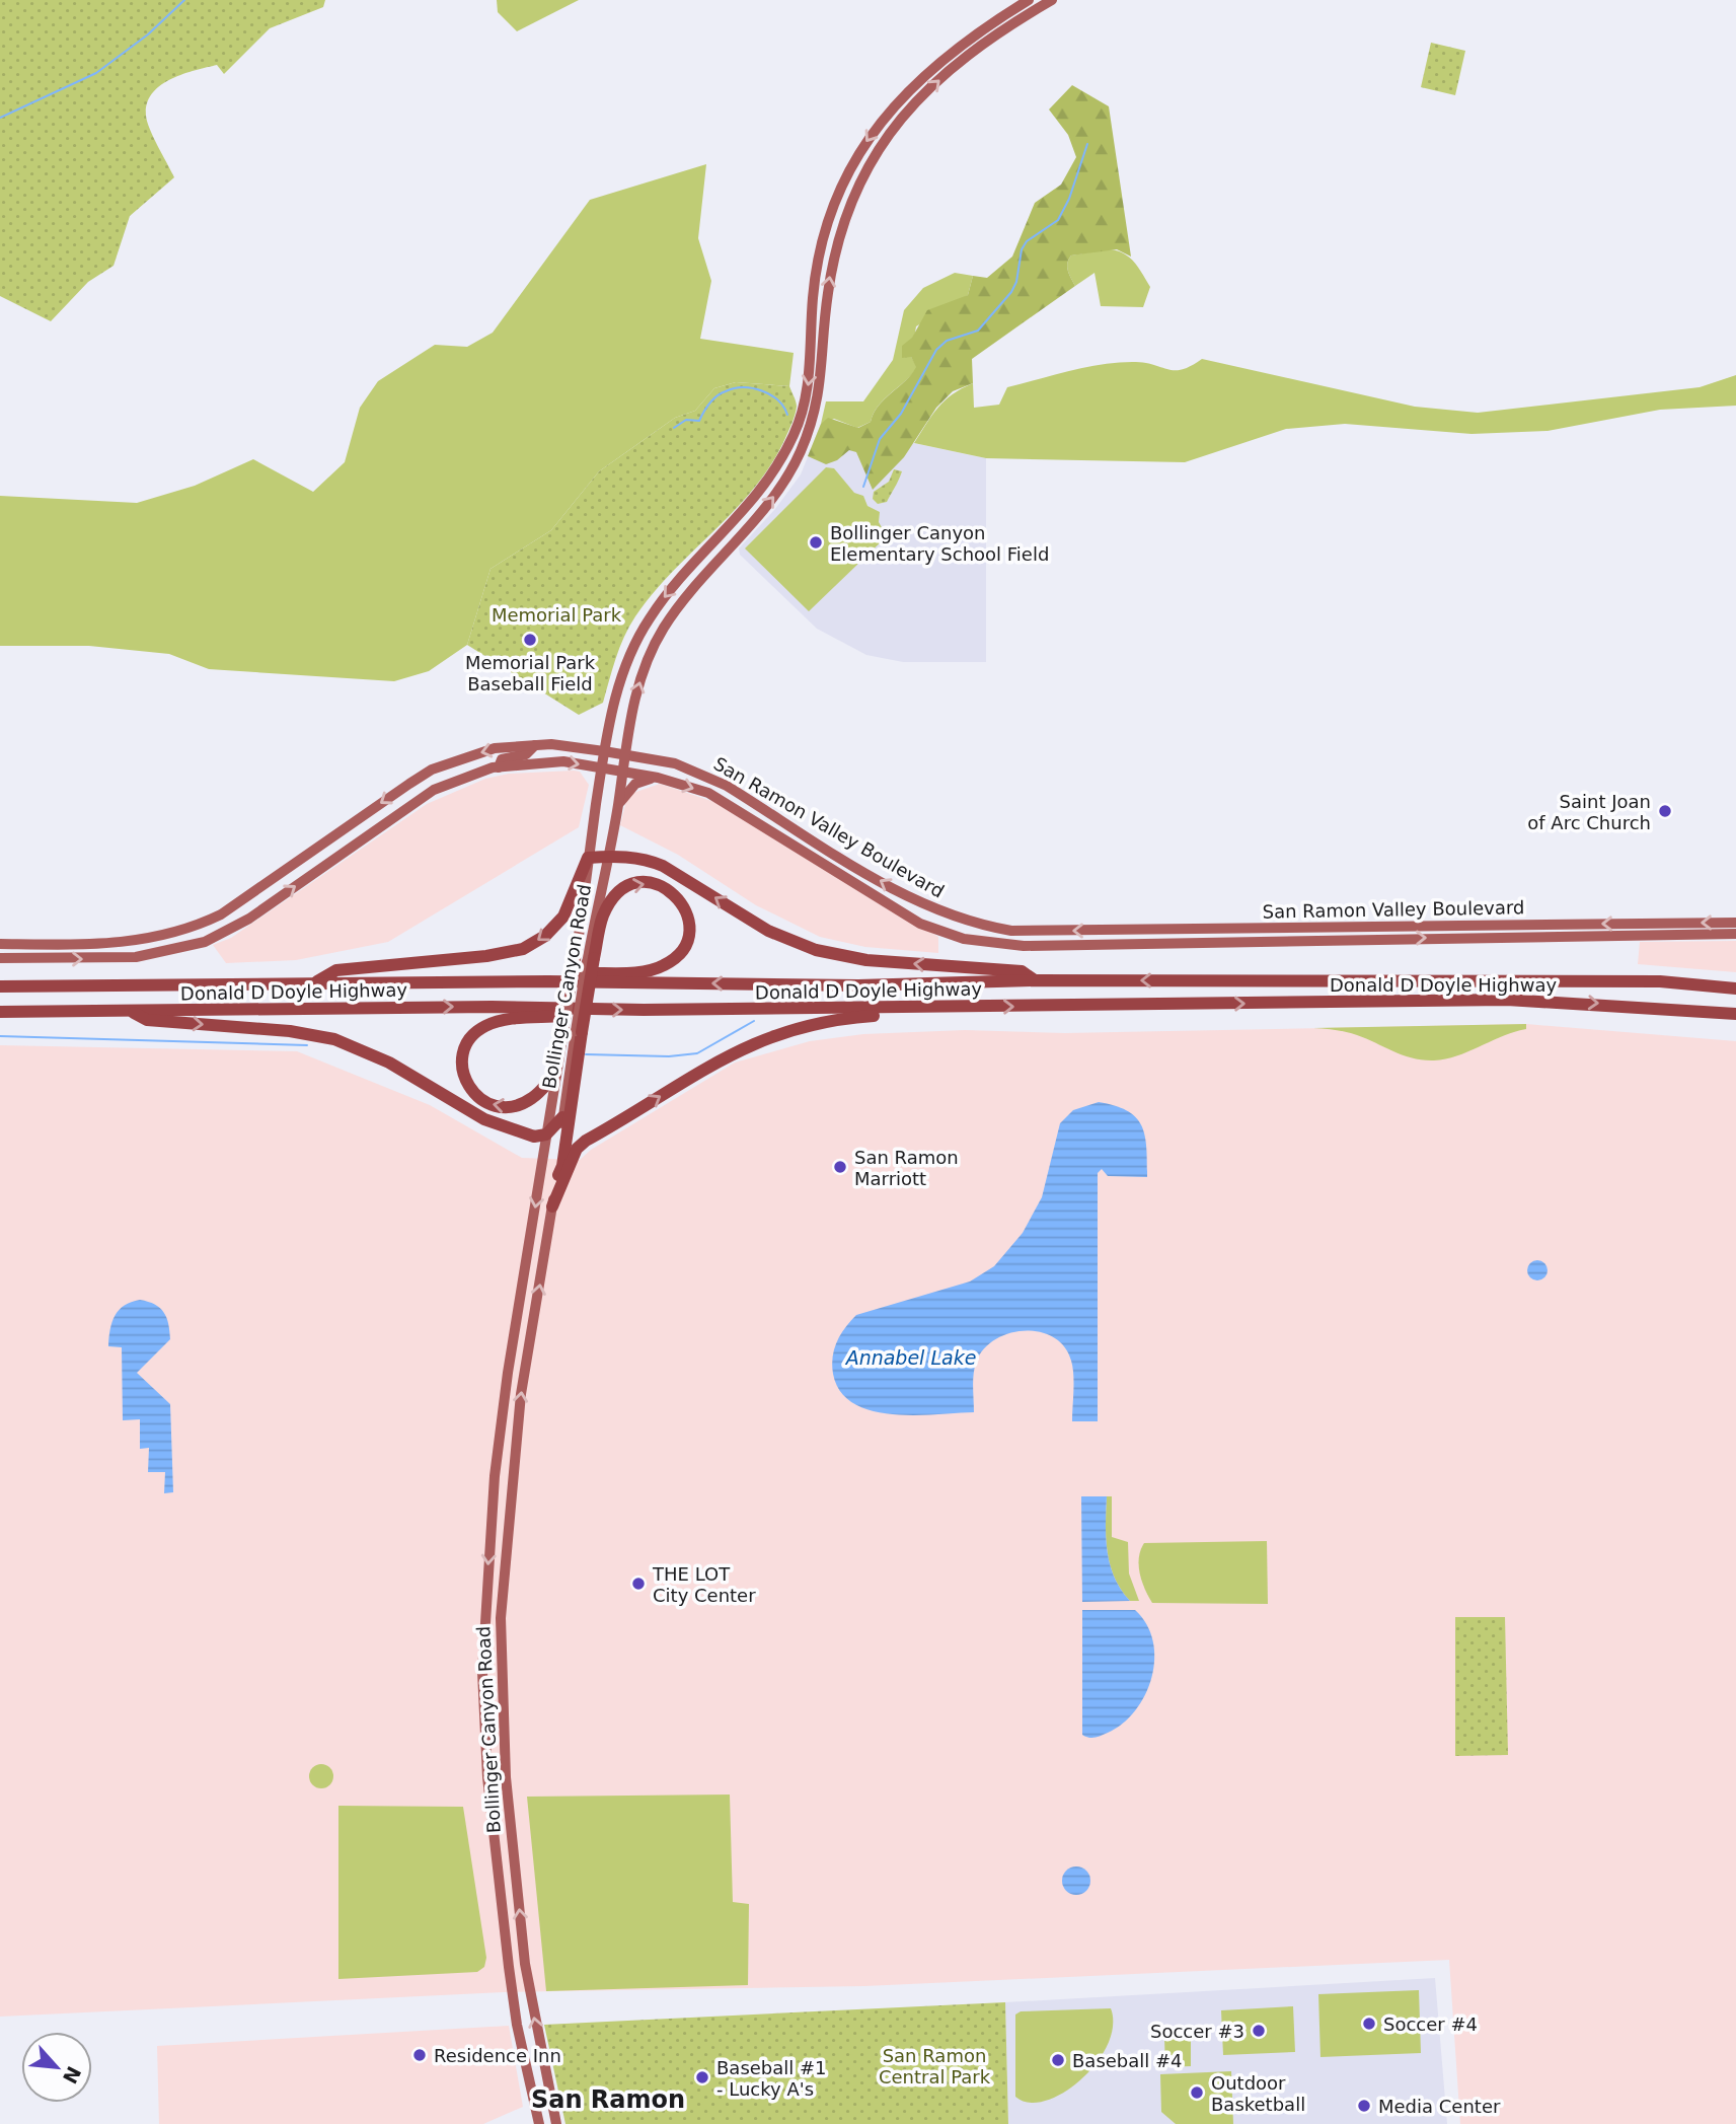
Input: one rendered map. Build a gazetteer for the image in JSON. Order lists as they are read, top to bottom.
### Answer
{
  "streets": {
    "highway": ["Donald D Doyle Highway"],
    "main road": ["San Ramon Valley Boulevard", "Bollinger Canyon Road"]
  },
  "crossings": [
    ["San Ramon Valley Boulevard", "Bollinger Canyon Road"]
  ],
  "districts": ["San Ramon"],
  "water": ["Annabel Lake"],
  "parks": ["Memorial Park", "San Ramon Central Park"],
  "places": [
    "Bollinger Canyon Elementary School Field",
    "Memorial Park Baseball Field",
    "Saint Joan of Arc Church",
    "San Ramon Marriott",
    "THE LOT City Center",
    "Soccer #4",
    "Soccer #3",
    "Residence Inn",
    "Baseball #4",
    "Baseball #1 - Lucky A's",
    "Outdoor Basketball",
    "Media Center"
  ],
  "north": "bottom right"
}
